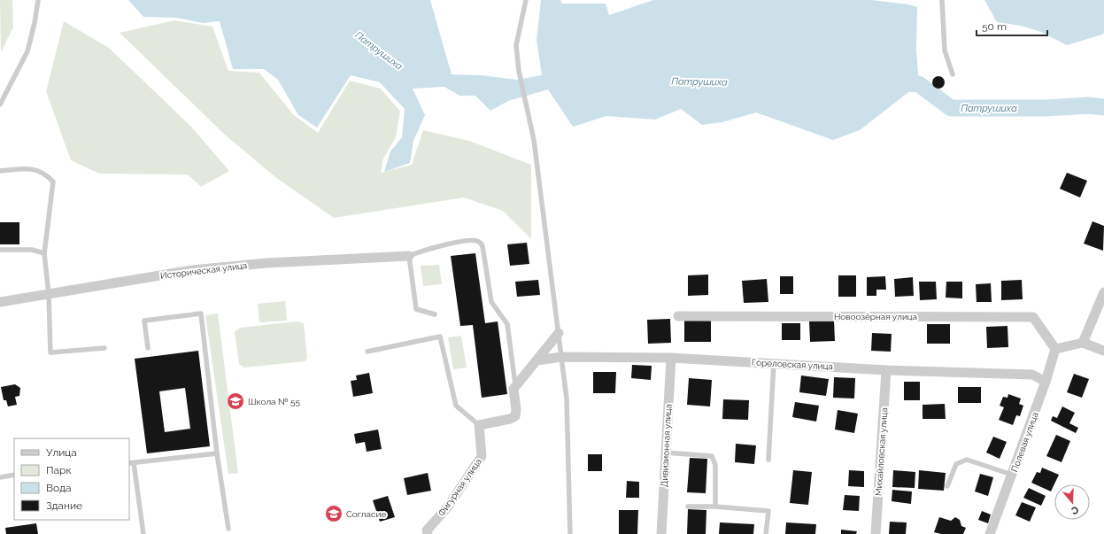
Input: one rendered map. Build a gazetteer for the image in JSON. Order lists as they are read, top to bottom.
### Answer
{
  "streets": {
    "street": [
      "Историческая улица",
      "Новоозёрная улица",
      "Гореловская улица",
      "Полевая улица",
      "Дивизионная улица",
      "Михайловская улица",
      "Фигурная улица"
    ]
  },
  "crossings": [
    ["Новоозёрная улица", "Полевая улица"],
    ["Гореловская улица", "Полевая улица"],
    ["Гореловская улица", "Дивизионная улица"],
    ["Гореловская улица", "Михайловская улица"]
  ],
  "water": ["Патрушиха"],
  "places": {
    "school or university": ["Школа № 55", "Согласие"]
  },
  "legend": [
    "Улица",
    "Парк",
    "Вода",
    "Здание"
  ],
  "scale_bar": "50 m",
  "north": "bottom"
}
